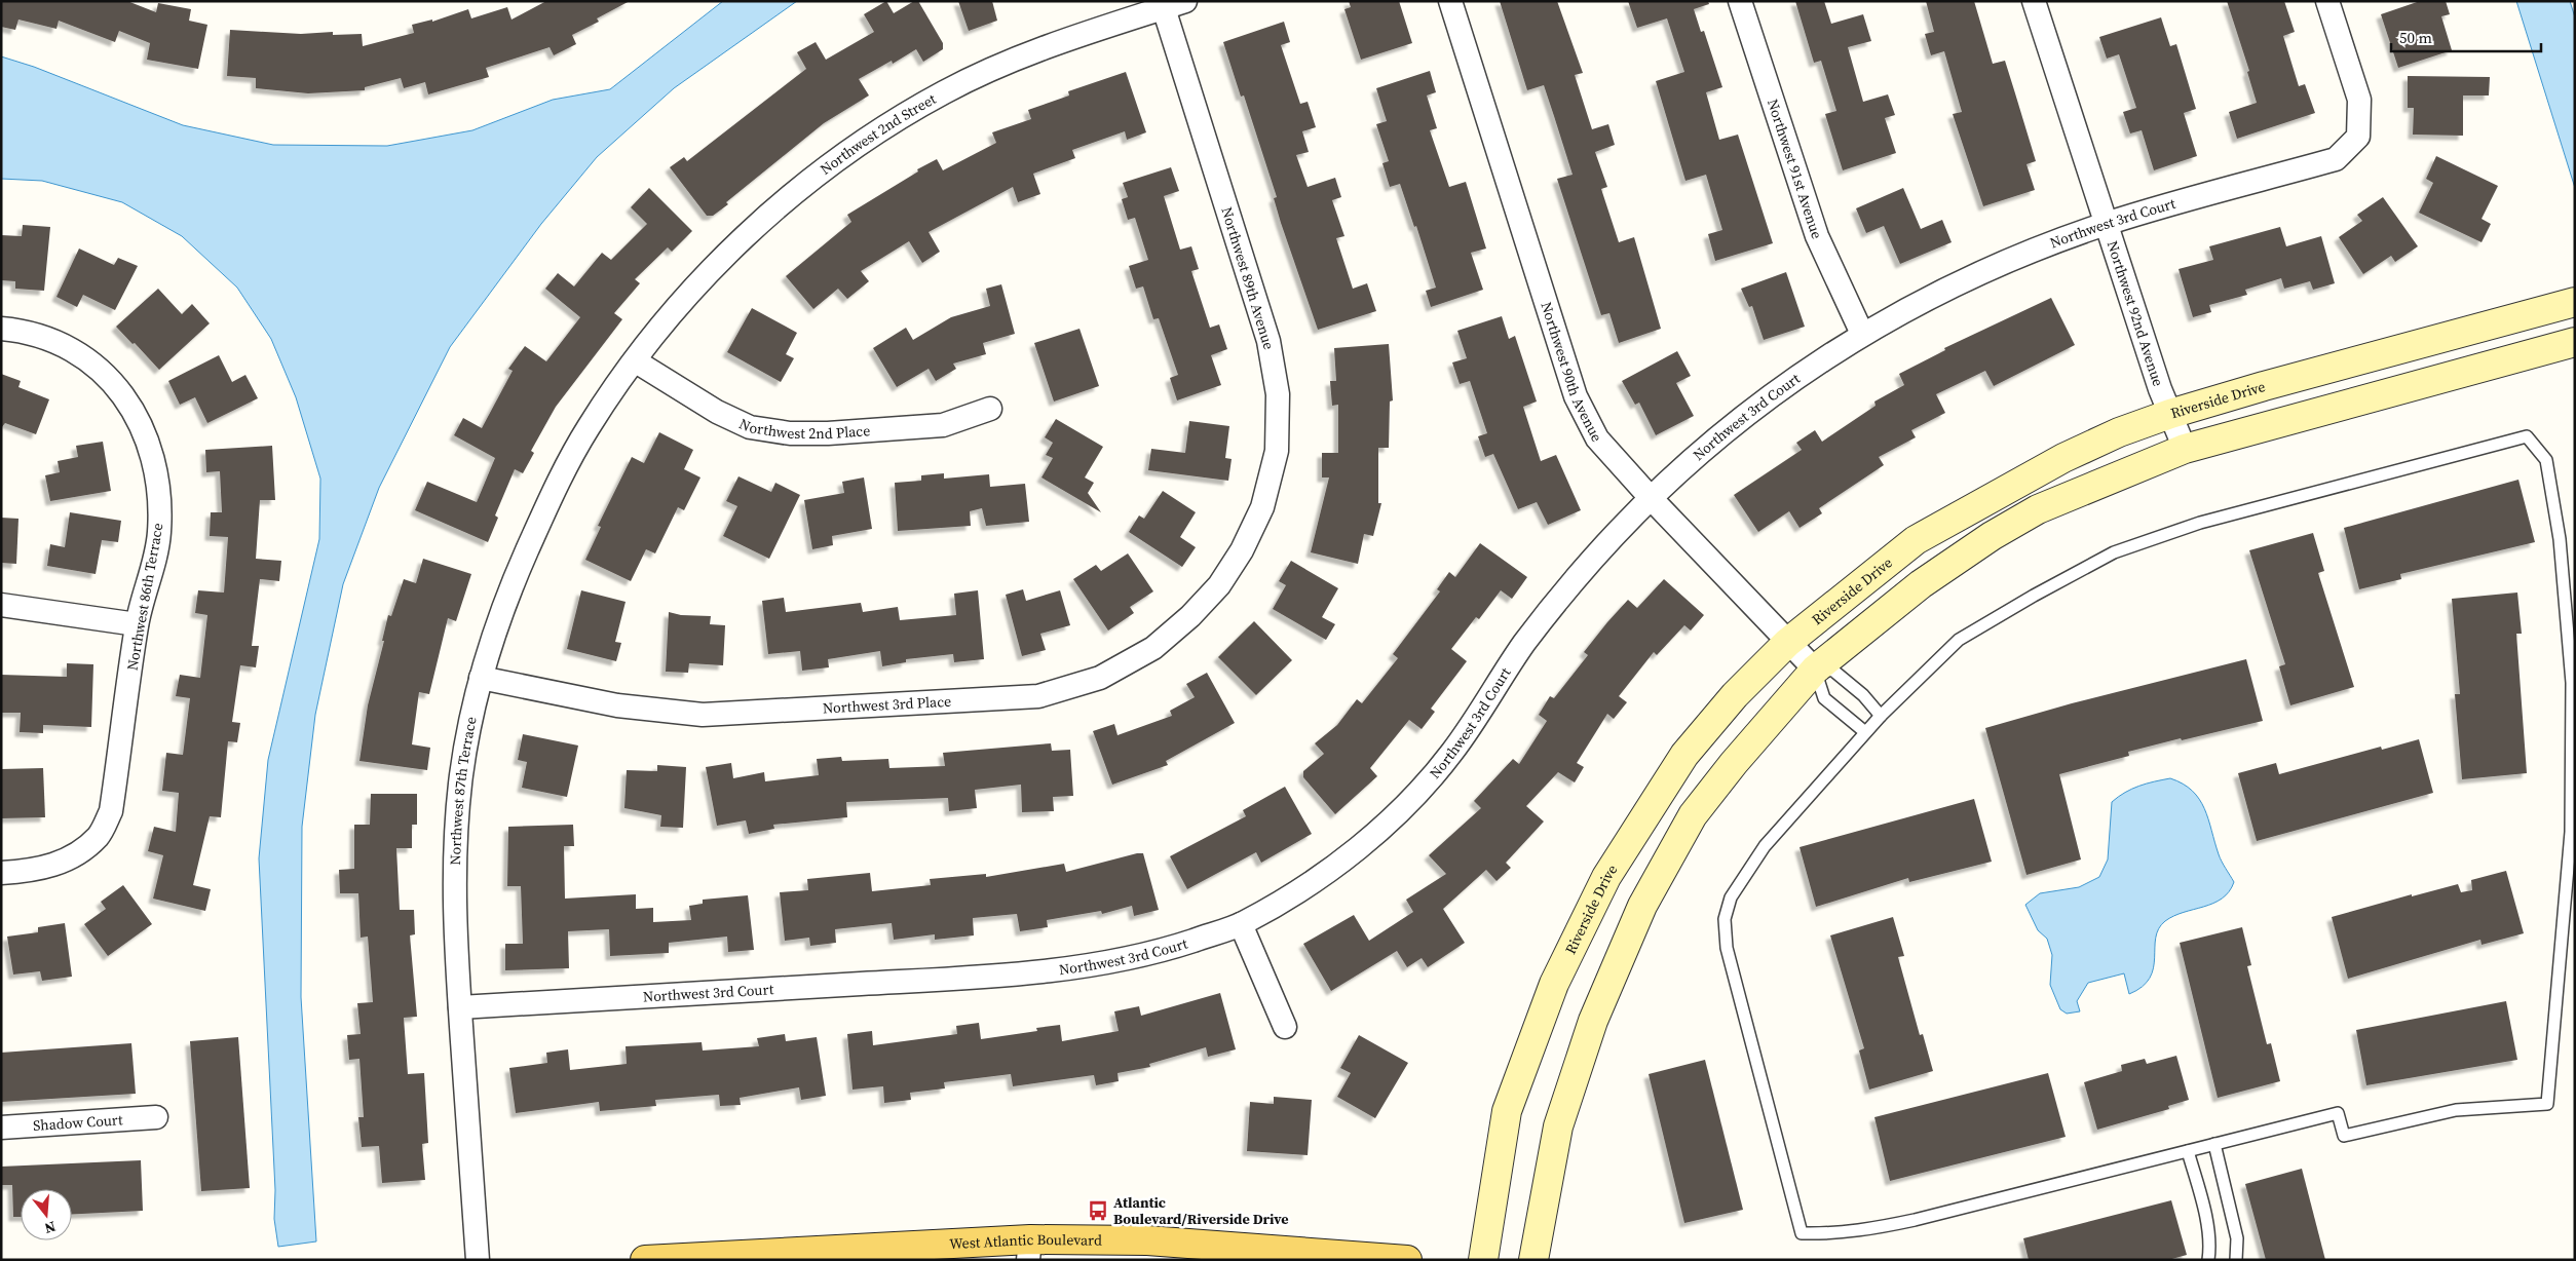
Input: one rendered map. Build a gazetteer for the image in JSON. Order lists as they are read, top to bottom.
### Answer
{
  "streets": {
    "main road": ["West Atlantic Boulevard"],
    "street": [
      "Northwest 2nd Street",
      "Northwest 91st Avenue",
      "Northwest 3rd Court",
      "Northwest 89th Avenue",
      "Northwest 92nd Avenue",
      "Northwest 90th Avenue",
      "Riverside Drive",
      "Northwest 2nd Place",
      "Northwest 86th Terrace",
      "Northwest 3rd Place",
      "Northwest 87th Terrace",
      "Shadow Court"
    ]
  },
  "crossings": [
    ["Northwest 2nd Street", "Northwest 89th Avenue"],
    ["Northwest 2nd Street", "Northwest 2nd Place"],
    ["Northwest 2nd Street", "Northwest 87th Terrace"],
    ["Northwest 91st Avenue", "Northwest 3rd Court"],
    ["Northwest 3rd Court", "Northwest 92nd Avenue"],
    ["Northwest 3rd Court", "Northwest 90th Avenue"],
    ["Northwest 3rd Court", "Northwest 87th Terrace"],
    ["Northwest 89th Avenue", "Northwest 3rd Place"],
    ["Northwest 92nd Avenue", "Riverside Drive"],
    ["Northwest 90th Avenue", "Riverside Drive"],
    ["Northwest 2nd Place", "Northwest 87th Terrace"],
    ["Northwest 3rd Place", "Northwest 87th Terrace"]
  ],
  "places": {
    "bus stop": ["Atlantic Boulevard/Riverside Drive"]
  },
  "scale_bar": "50 m",
  "north": "bottom"
}
